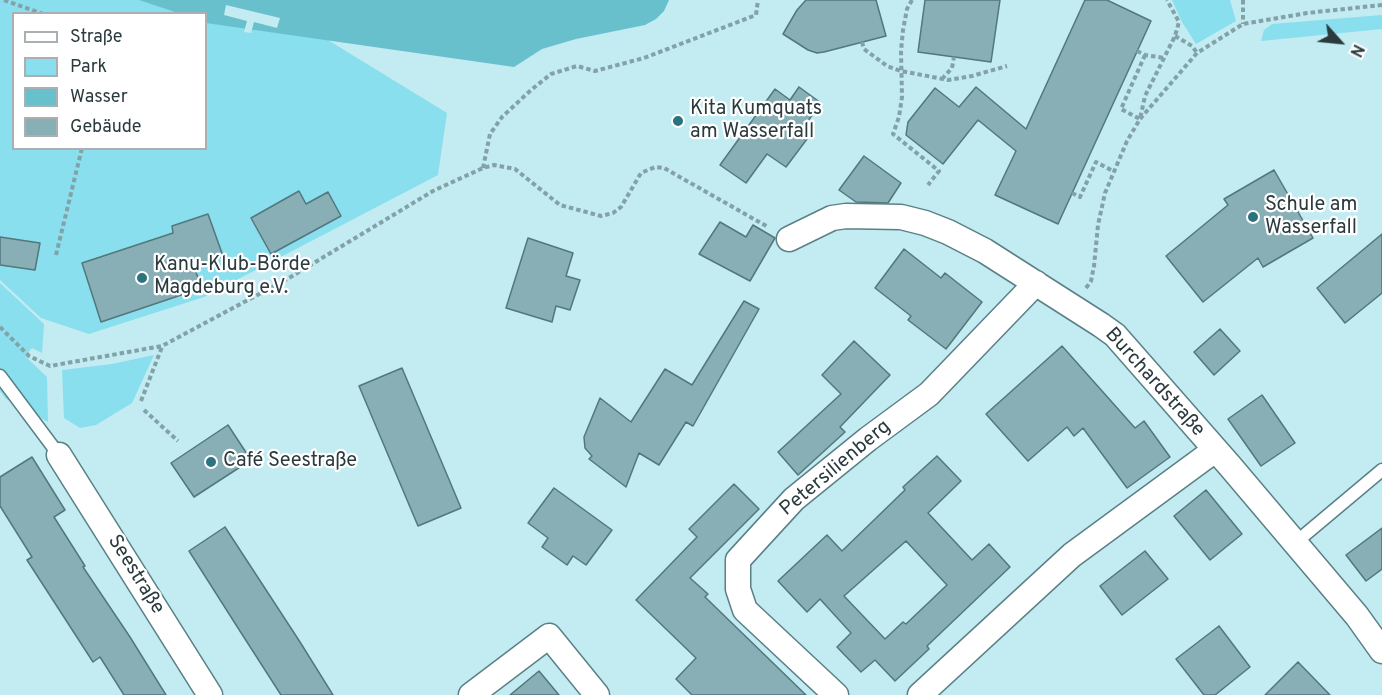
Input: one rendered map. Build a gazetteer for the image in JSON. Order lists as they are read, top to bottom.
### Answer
{
  "streets": {
    "street": ["Burchardstraße", "Petersilienberg", "Seestraße"]
  },
  "crossings": [
    ["Burchardstraße", "Petersilienberg"]
  ],
  "places": [
    "Kita Kumquats am Wasserfall",
    "Schule am Wasserfall",
    "Kanu-Klub-Börde Magdeburg e.V.",
    "Café Seestraße"
  ],
  "legend": [
    "Straße",
    "Park",
    "Wasser",
    "Gebäude"
  ],
  "north": "bottom right"
}
